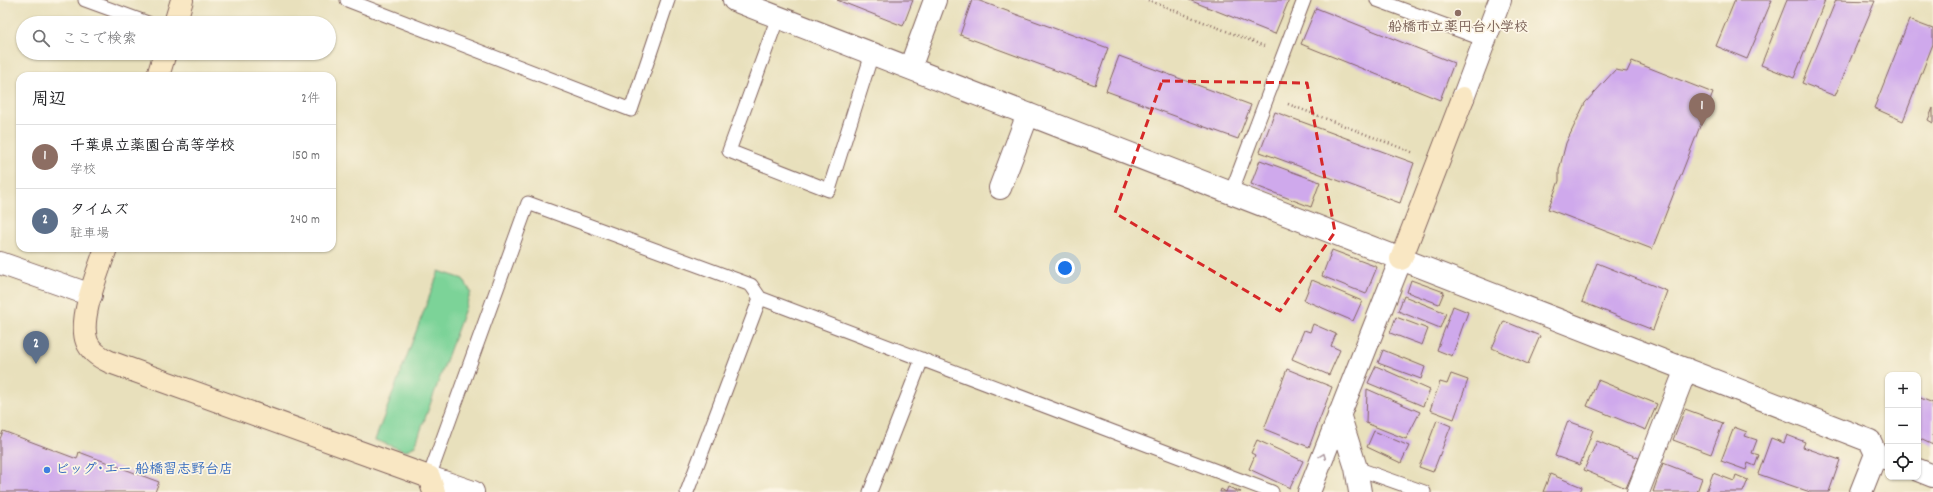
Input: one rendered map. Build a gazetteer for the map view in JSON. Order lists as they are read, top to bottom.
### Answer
{
  "places": ["船橋市立薬円台小学校", "ビッグ･エー 船橋習志野台店"],
  "page": {
    "search": "ここで検索",
    "heading": ["周辺", "2件"],
    "pins": ["1", "2"],
    "list": [
      {
        "mark": "1",
        "name": "千葉県立薬園台高等学校",
        "note": "学校",
        "value": "150 m"
      },
      {
        "mark": "2",
        "name": "タイムズ",
        "note": "駐車場",
        "value": "240 m"
      }
    ],
    "map_buttons": ["+", "−"]
  }
}
